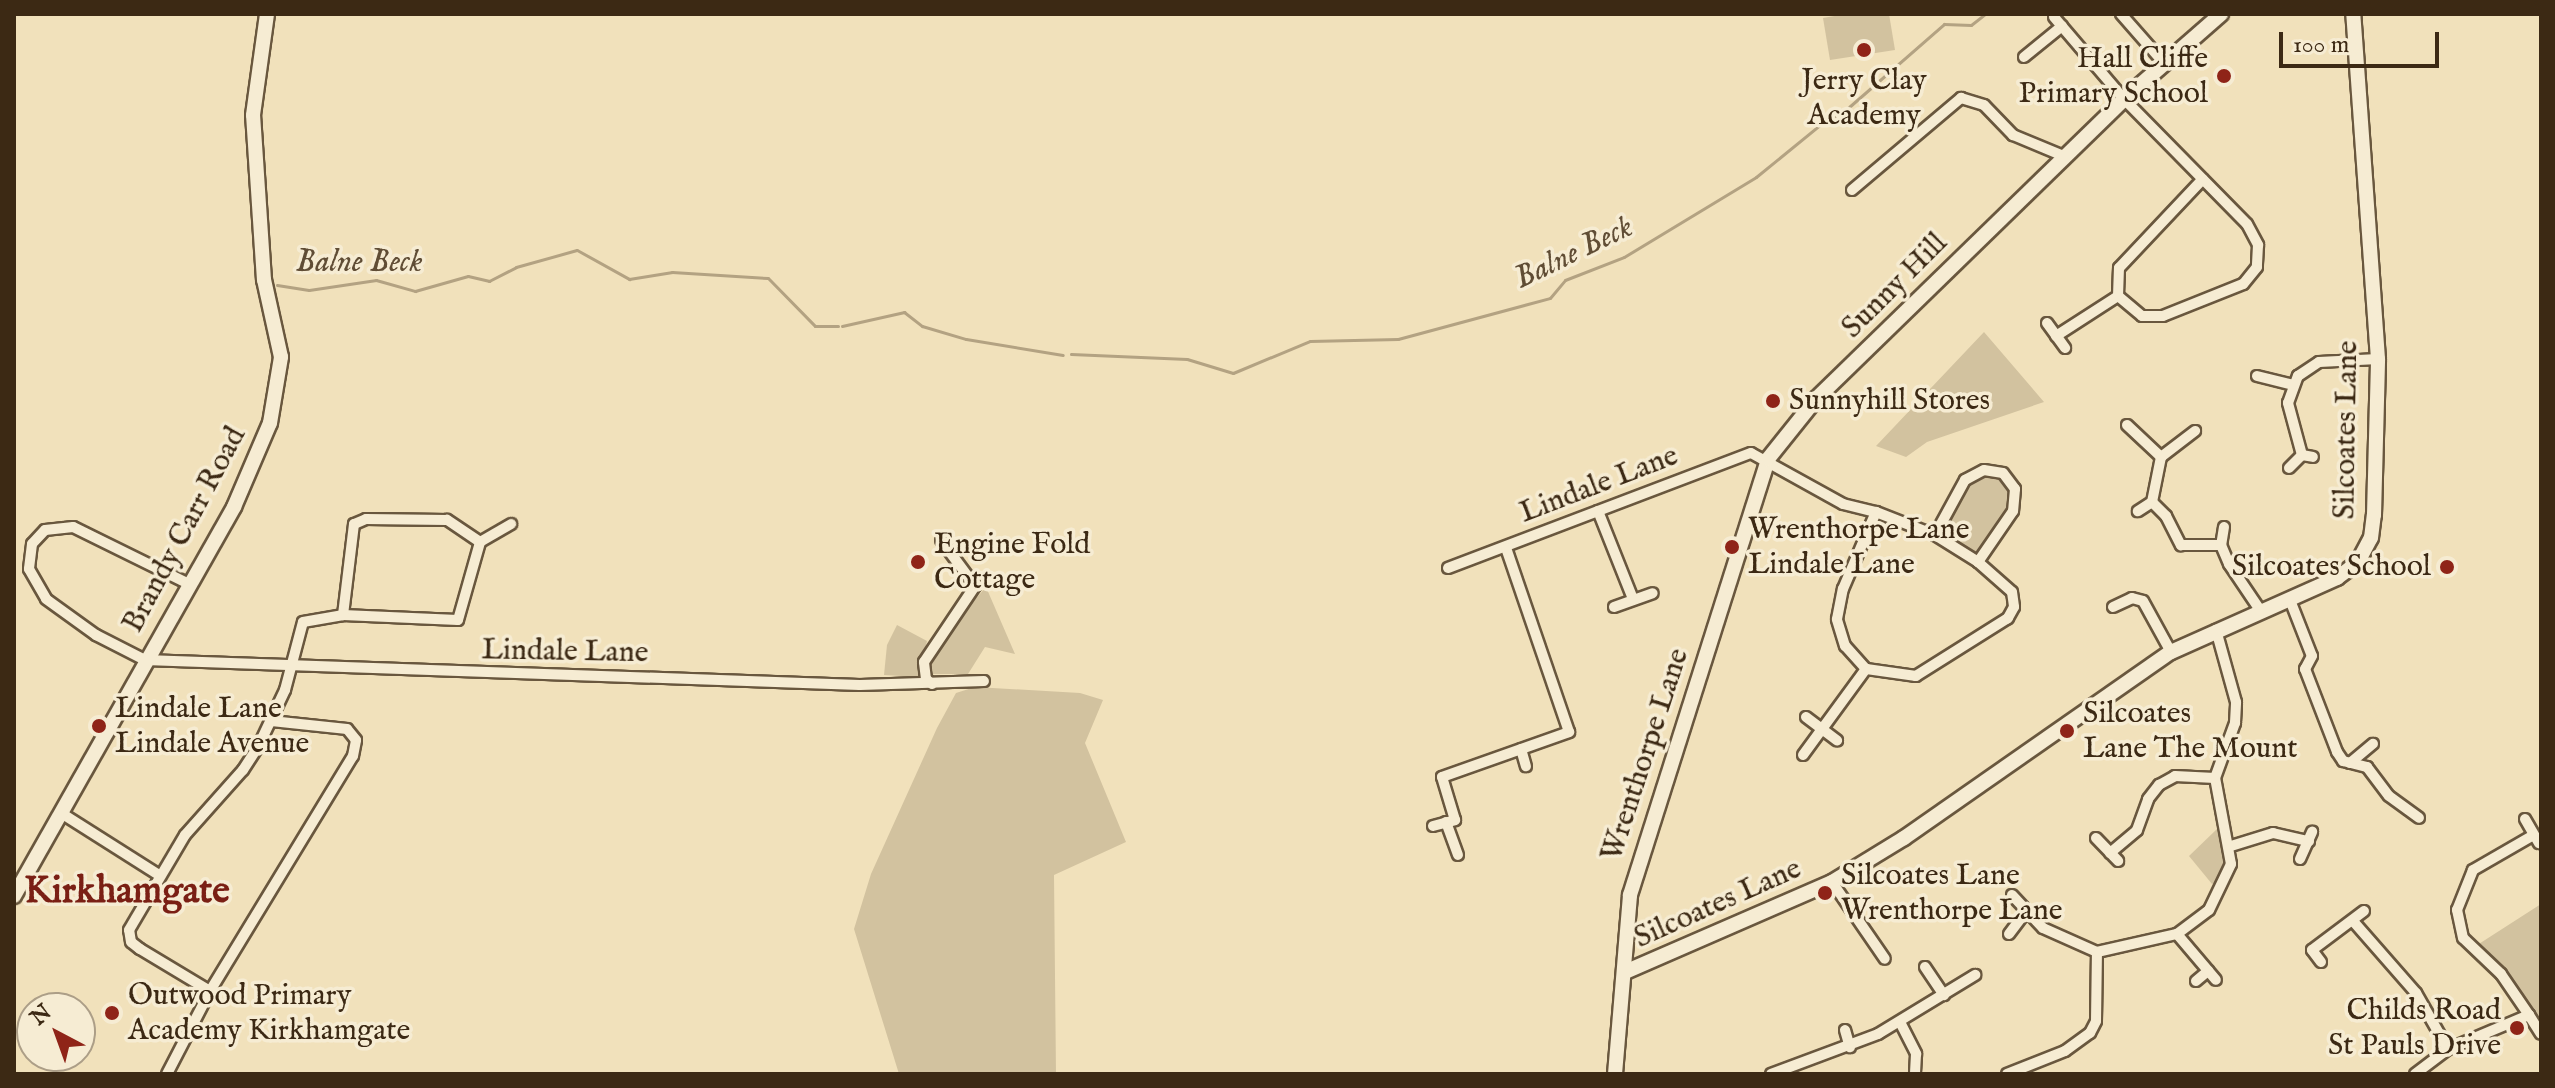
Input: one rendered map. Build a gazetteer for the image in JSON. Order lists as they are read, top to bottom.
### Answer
{
  "streets": {
    "street": [
      "Sunny Hill",
      "Silcoates Lane",
      "Lindale Lane",
      "Brandy Carr Road",
      "Wrenthorpe Lane"
    ]
  },
  "crossings": [
    ["Sunny Hill", "Lindale Lane"],
    ["Sunny Hill", "Wrenthorpe Lane"],
    ["Silcoates Lane", "Wrenthorpe Lane"],
    ["Lindale Lane", "Brandy Carr Road"],
    ["Lindale Lane", "Wrenthorpe Lane"]
  ],
  "districts": ["Kirkhamgate"],
  "water": ["Balne Beck"],
  "places": [
    "Jerry Clay Academy",
    "Hall Cliffe Primary School",
    "Sunnyhill Stores",
    "Wrenthorpe Lane Lindale Lane",
    "Engine Fold Cottage",
    "Silcoates School",
    "Lindale Lane Lindale Avenue",
    "Silcoates Lane The Mount",
    "Silcoates Lane Wrenthorpe Lane",
    "Outwood Primary Academy Kirkhamgate",
    "Childs Road St Pauls Drive"
  ],
  "scale_bar": "100 m",
  "north": "top left"
}
